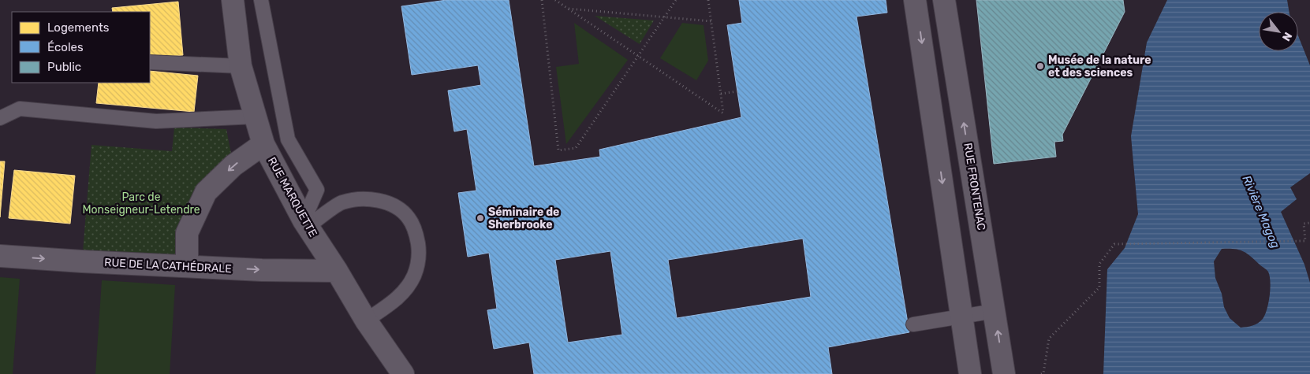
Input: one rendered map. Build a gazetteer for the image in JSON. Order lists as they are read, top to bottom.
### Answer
{
  "streets": {
    "street": ["RUE FRONTENAC", "RUE MARQUETTE", "RUE DE LA CATHÉDRALE"]
  },
  "crossings": [
    ["RUE MARQUETTE", "RUE DE LA CATHÉDRALE"]
  ],
  "one_way": ["RUE DE LA CATHÉDRALE"],
  "water": ["Rivière Magog"],
  "parks": ["Parc de Monseigneur-Letendre"],
  "places": ["Musée de la nature et des sciences", "Séminaire de Sherbrooke"],
  "legend": ["Logements", "Écoles", "Public"],
  "north": "bottom right"
}
